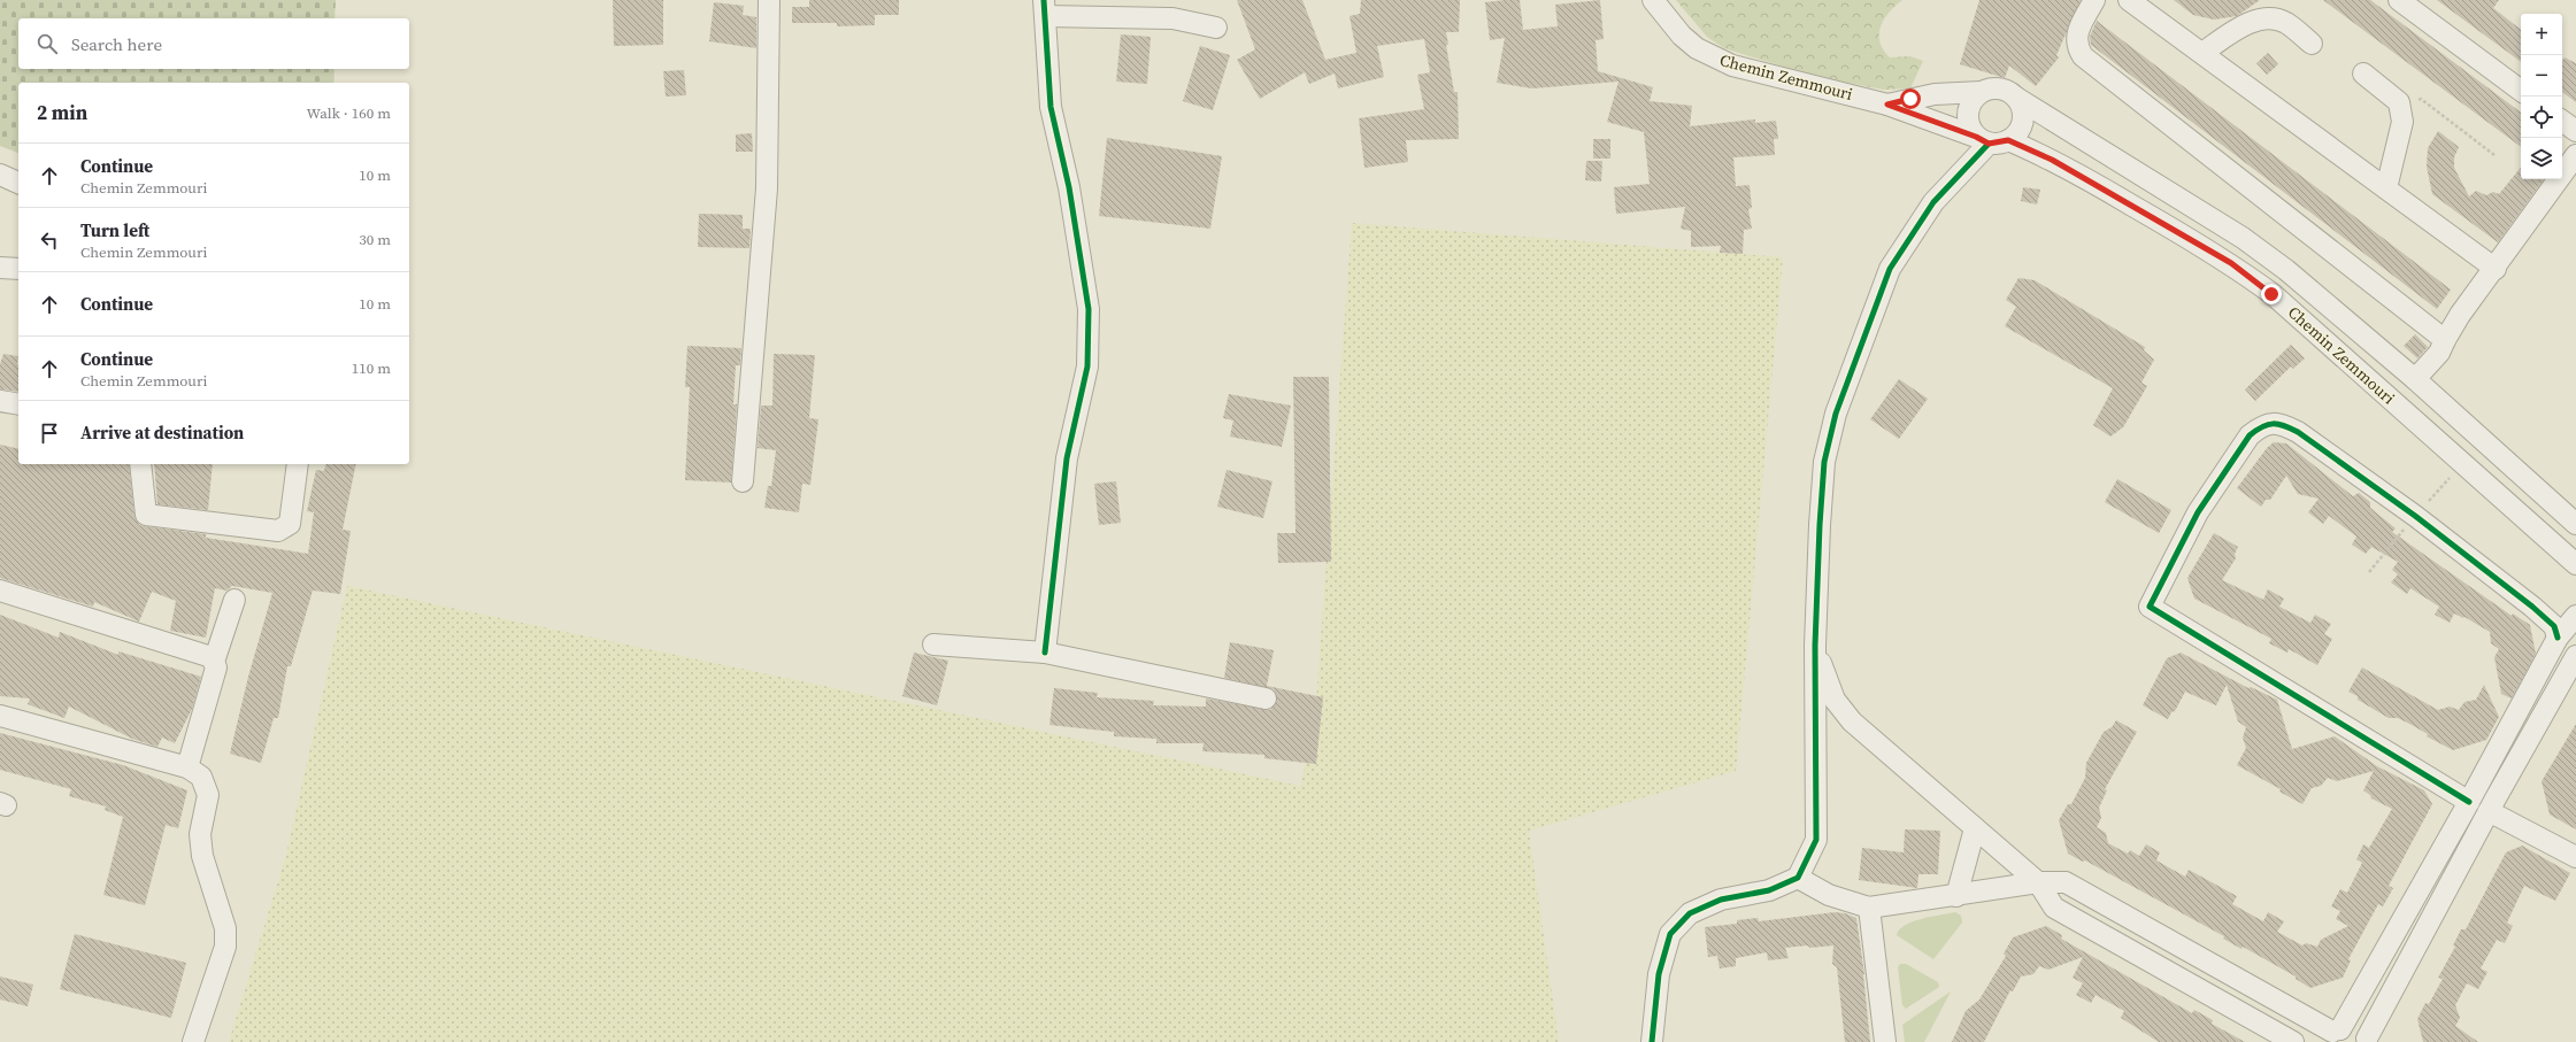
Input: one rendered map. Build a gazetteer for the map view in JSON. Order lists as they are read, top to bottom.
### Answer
{
  "streets": {
    "street": ["Chemin Zemmouri"]
  },
  "page": {
    "map_buttons": ["+", "−"],
    "search": "Search here",
    "heading": ["2 min", "Walk · 160 m"],
    "list": [
      ["Continue", "Chemin Zemmouri", "10 m"],
      ["Turn left", "Chemin Zemmouri", "30 m"],
      ["Continue", "10 m"],
      ["Continue", "Chemin Zemmouri", "110 m"],
      "Arrive at destination"
    ]
  }
}
